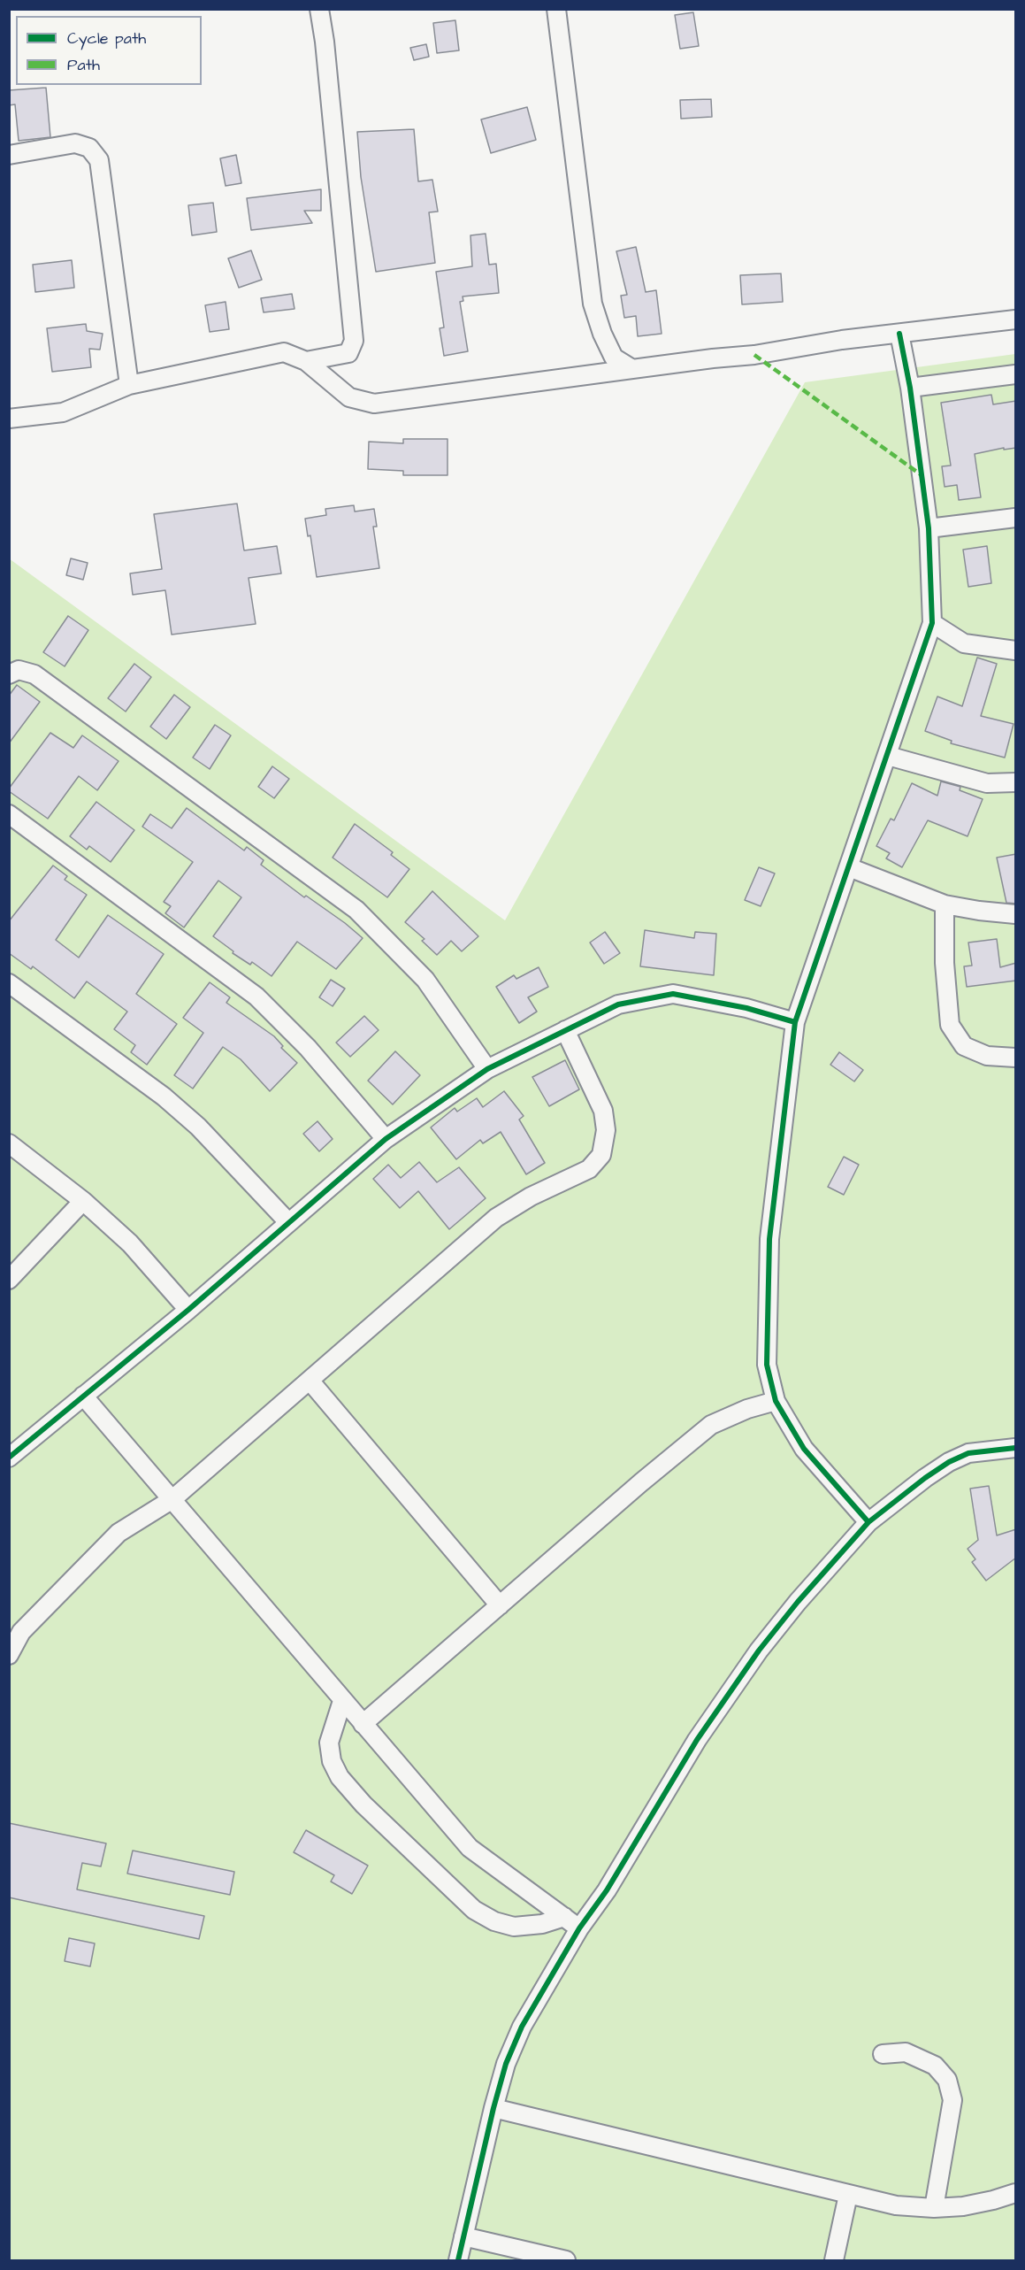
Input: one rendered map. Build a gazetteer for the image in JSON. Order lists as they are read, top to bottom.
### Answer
{
  "legend": ["Cycle path", "Path"]
}
